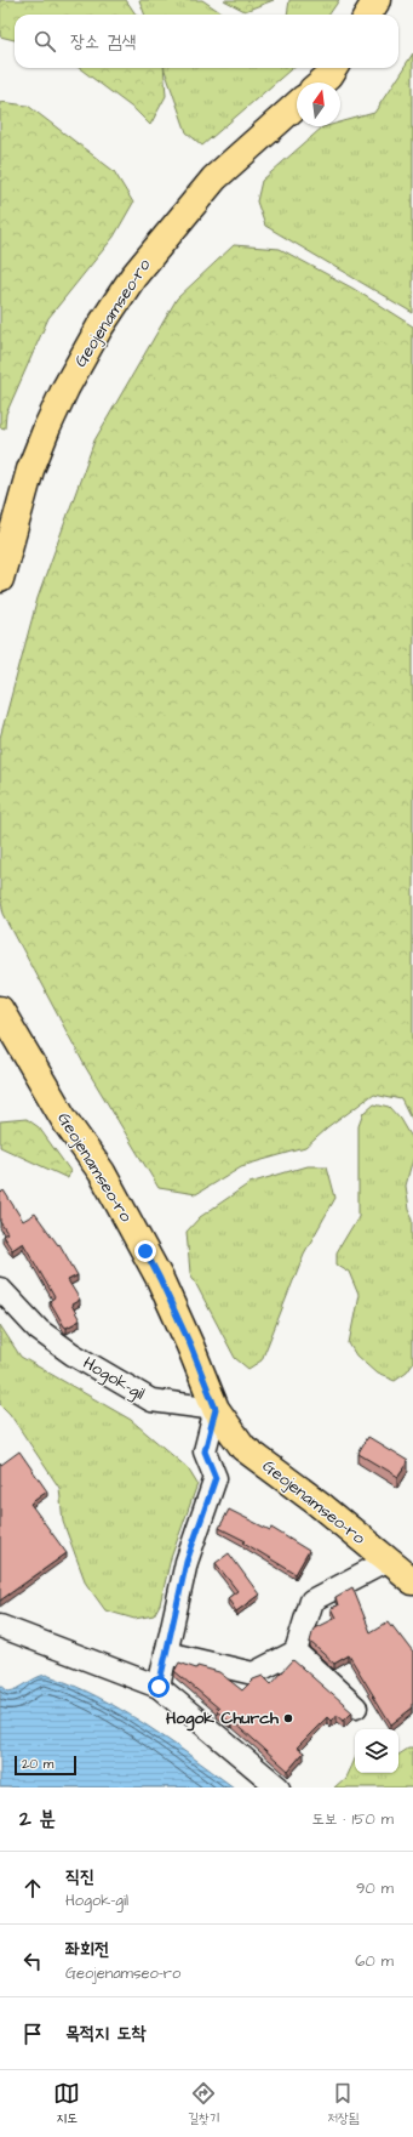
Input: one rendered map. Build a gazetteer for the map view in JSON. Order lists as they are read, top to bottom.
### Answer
{
  "streets": {
    "main road": ["Geojenamseo-ro"],
    "street": ["Hogok-gil"]
  },
  "crossings": [
    ["Geojenamseo-ro", "Hogok-gil"]
  ],
  "places": ["Hogok Church"],
  "scale_bar": "20 m",
  "north": "top",
  "page": {
    "search": "장소 검색",
    "scale": "20 m",
    "heading": ["2 분", "도보 · 150 m"],
    "list": [
      ["직진", "Hogok-gil", "90 m"],
      ["좌회전", "Geojenamseo-ro", "60 m"],
      "목적지 도착"
    ],
    "nav": ["지도", "길찾기", "저장됨"]
  }
}
